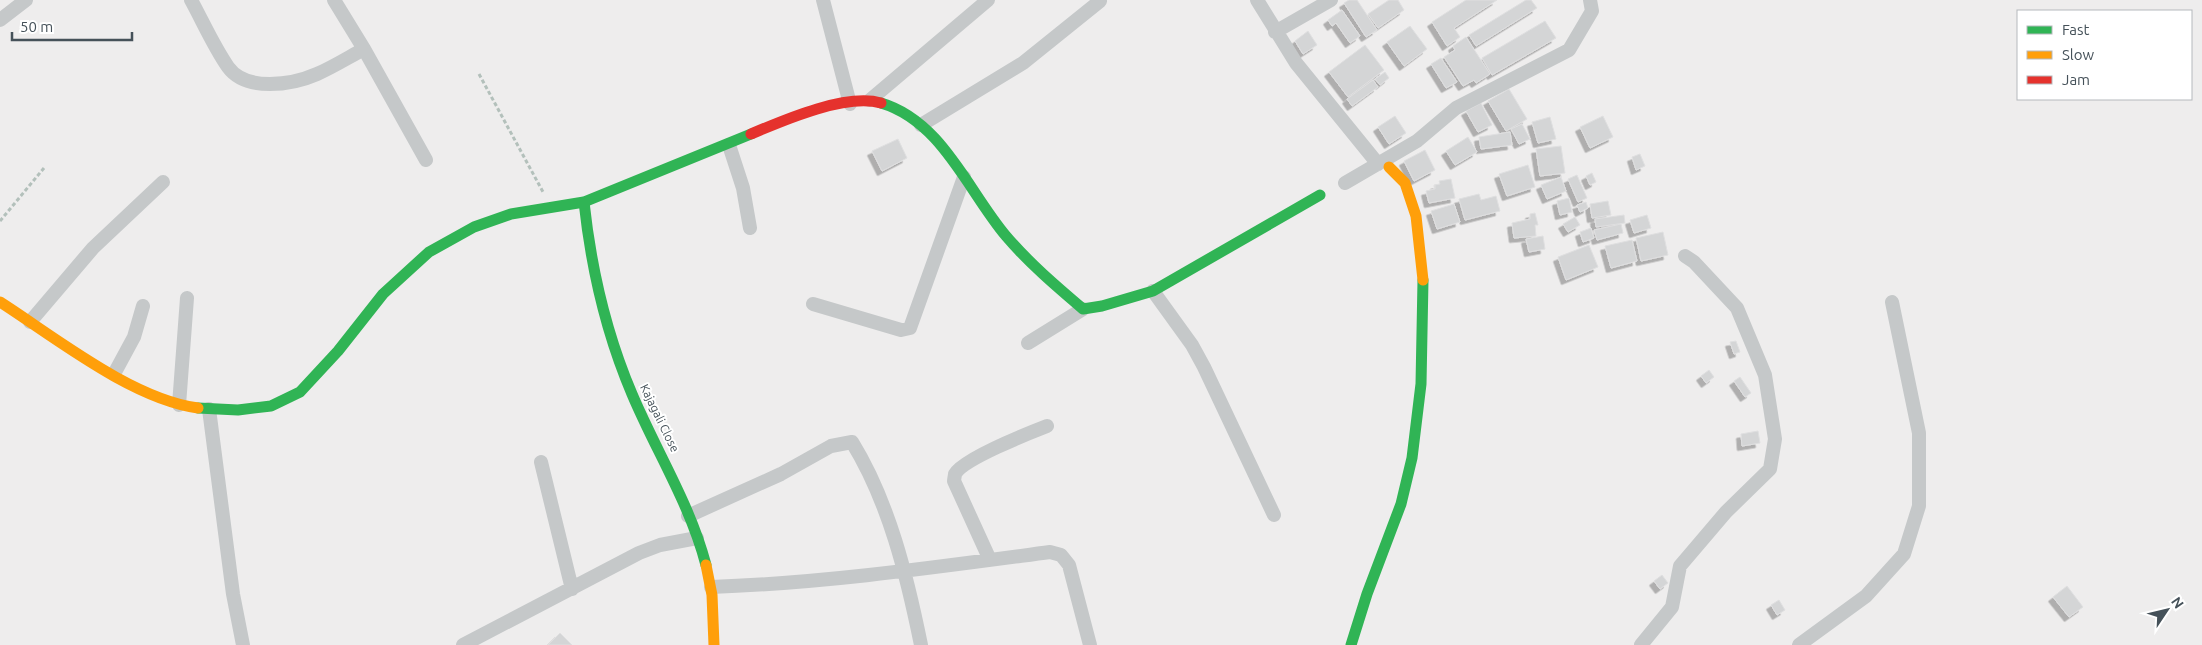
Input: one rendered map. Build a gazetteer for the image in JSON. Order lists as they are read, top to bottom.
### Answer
{
  "streets": {
    "street": ["Kajagali Close"]
  },
  "legend": ["Fast", "Slow", "Jam"],
  "scale_bar": "50 m",
  "north": "top right"
}
